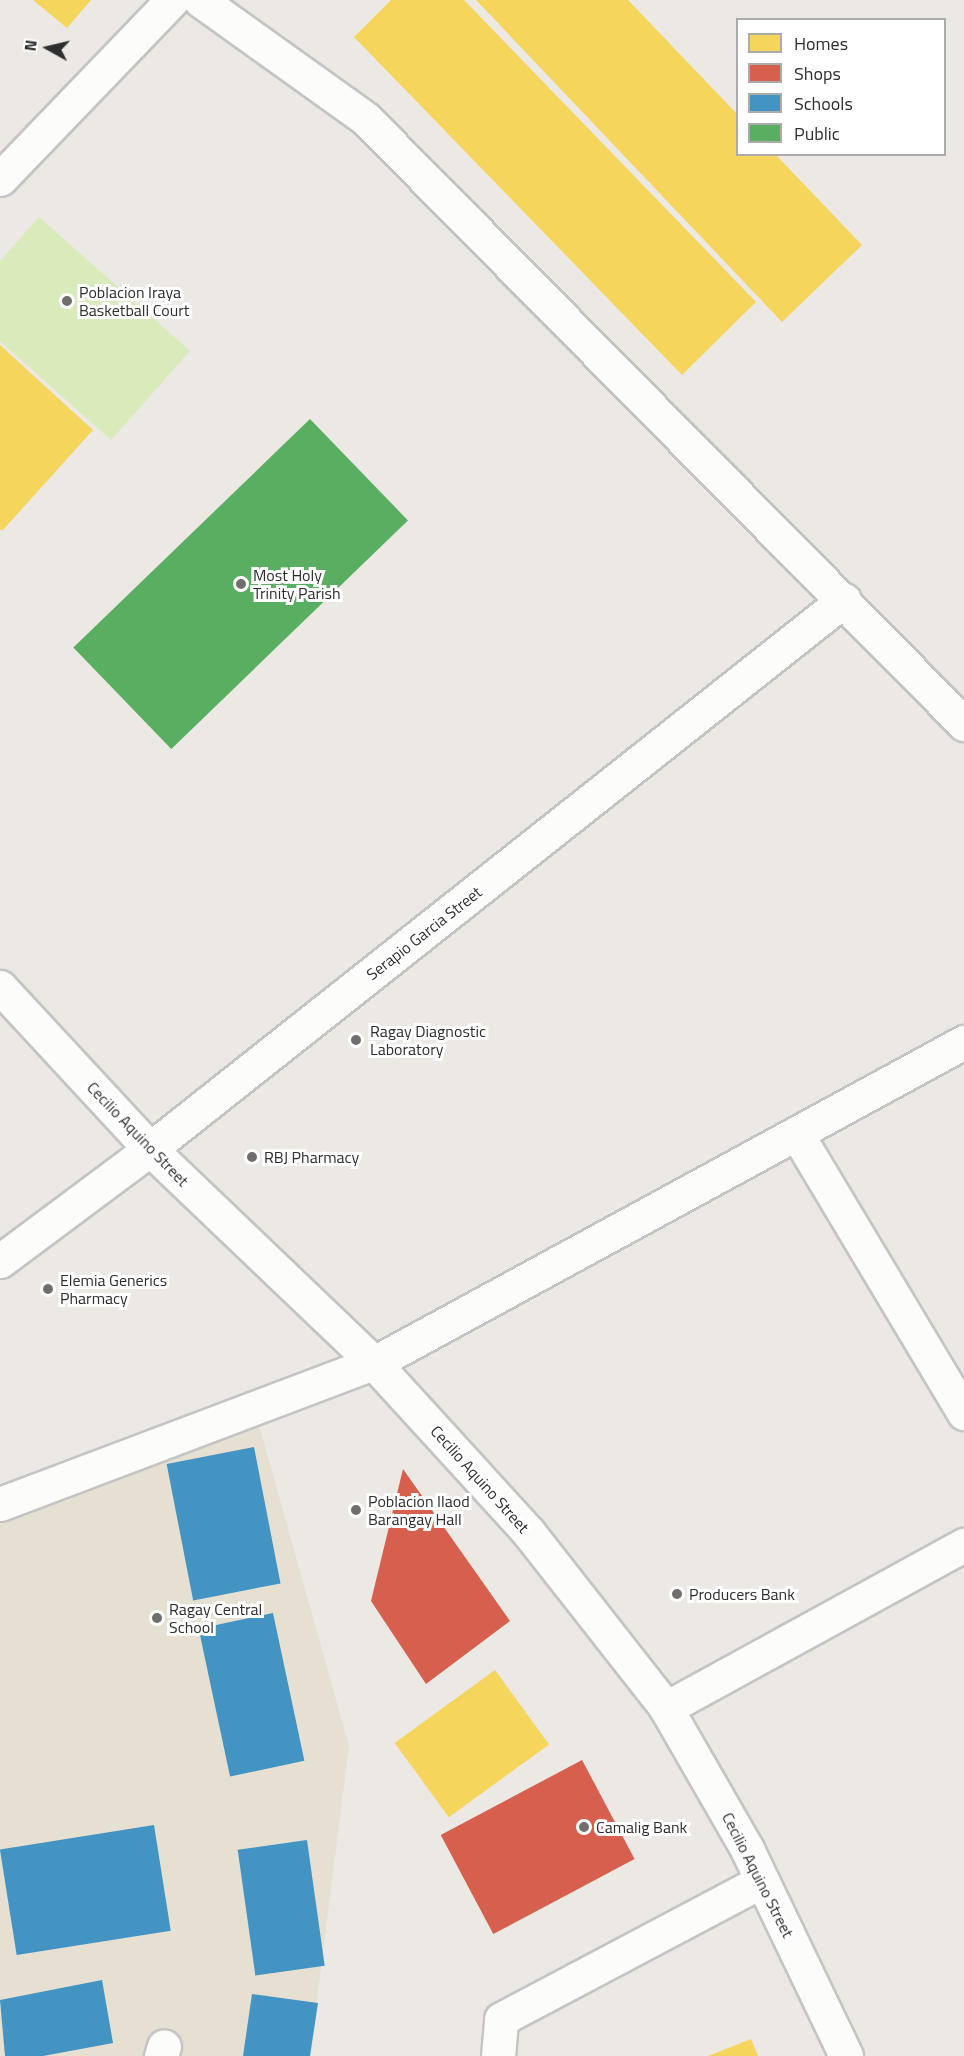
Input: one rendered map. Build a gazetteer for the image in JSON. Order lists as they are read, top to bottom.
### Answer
{
  "streets": {
    "street": ["Serapio Garcia Street", "Cecilio Aquino Street"]
  },
  "crossings": [
    ["Serapio Garcia Street", "Cecilio Aquino Street"]
  ],
  "places": [
    "Poblacion Iraya Basketball Court",
    "Most Holy Trinity Parish",
    "Ragay Diagnostic Laboratory",
    "RBJ Pharmacy",
    "Elemia Generics Pharmacy",
    "Poblacion Ilaod Barangay Hall",
    "Producers Bank",
    "Ragay Central School",
    "Camalig Bank"
  ],
  "legend": [
    "Homes",
    "Shops",
    "Schools",
    "Public"
  ],
  "north": "left"
}
